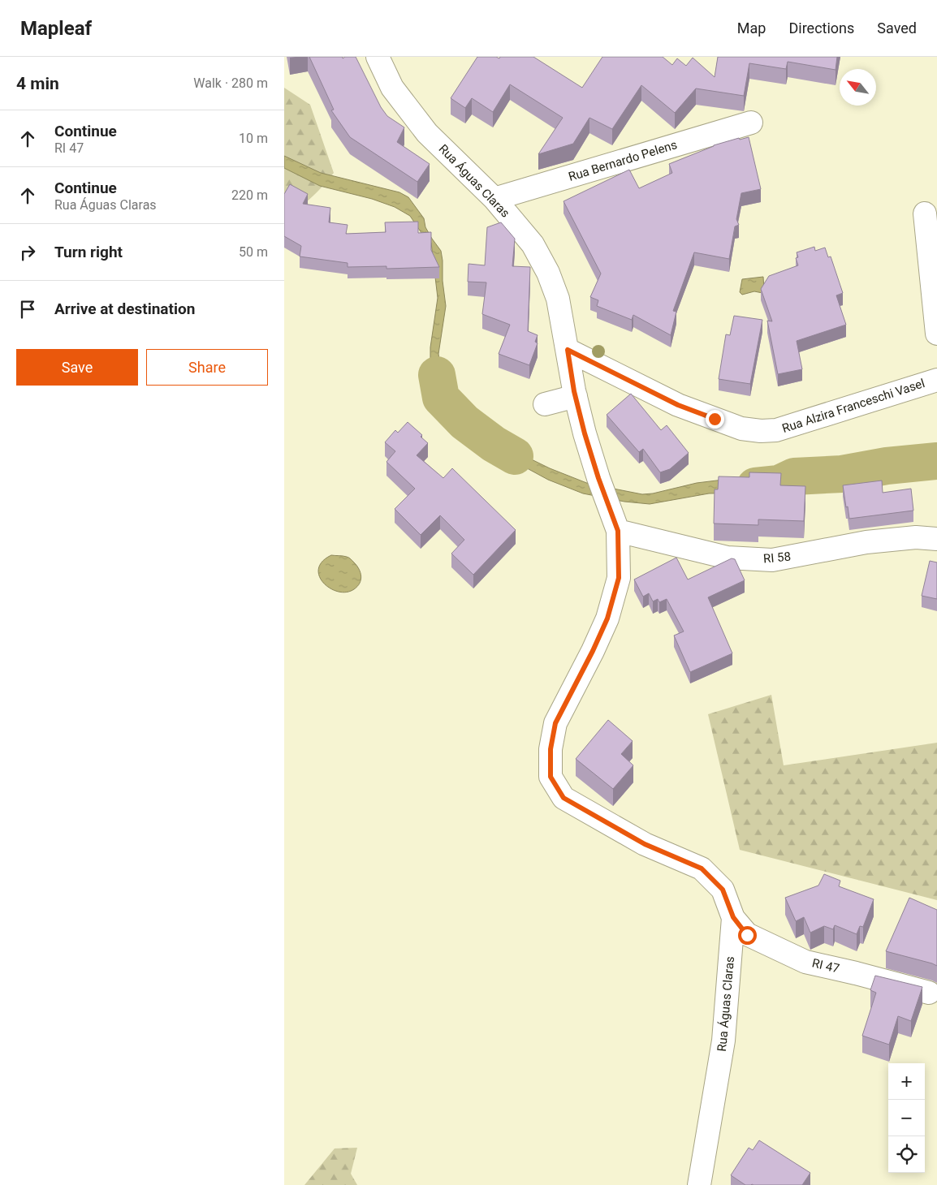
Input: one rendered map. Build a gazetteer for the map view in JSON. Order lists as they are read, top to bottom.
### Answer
{
  "streets": {
    "street": [
      "Rua Bernardo Pelens",
      "Rua Águas Claras",
      "Rua Alzira Franceschi Vasel",
      "RI 58",
      "RI 47"
    ]
  },
  "crossings": [
    ["Rua Bernardo Pelens", "Rua Águas Claras"],
    ["Rua Águas Claras", "Rua Alzira Franceschi Vasel"],
    ["Rua Águas Claras", "RI 58"],
    ["Rua Águas Claras", "RI 47"]
  ],
  "north": "top left",
  "page": {
    "header": "Mapleaf",
    "nav": ["Map", "Directions", "Saved"],
    "heading": ["4 min", "Walk · 280 m"],
    "list": [
      ["Continue", "RI 47", "10 m"],
      ["Continue", "Rua Águas Claras", "220 m"],
      ["Turn right", "50 m"],
      "Arrive at destination"
    ],
    "buttons": ["Save", "Share"],
    "map_buttons": ["+", "−"]
  }
}
